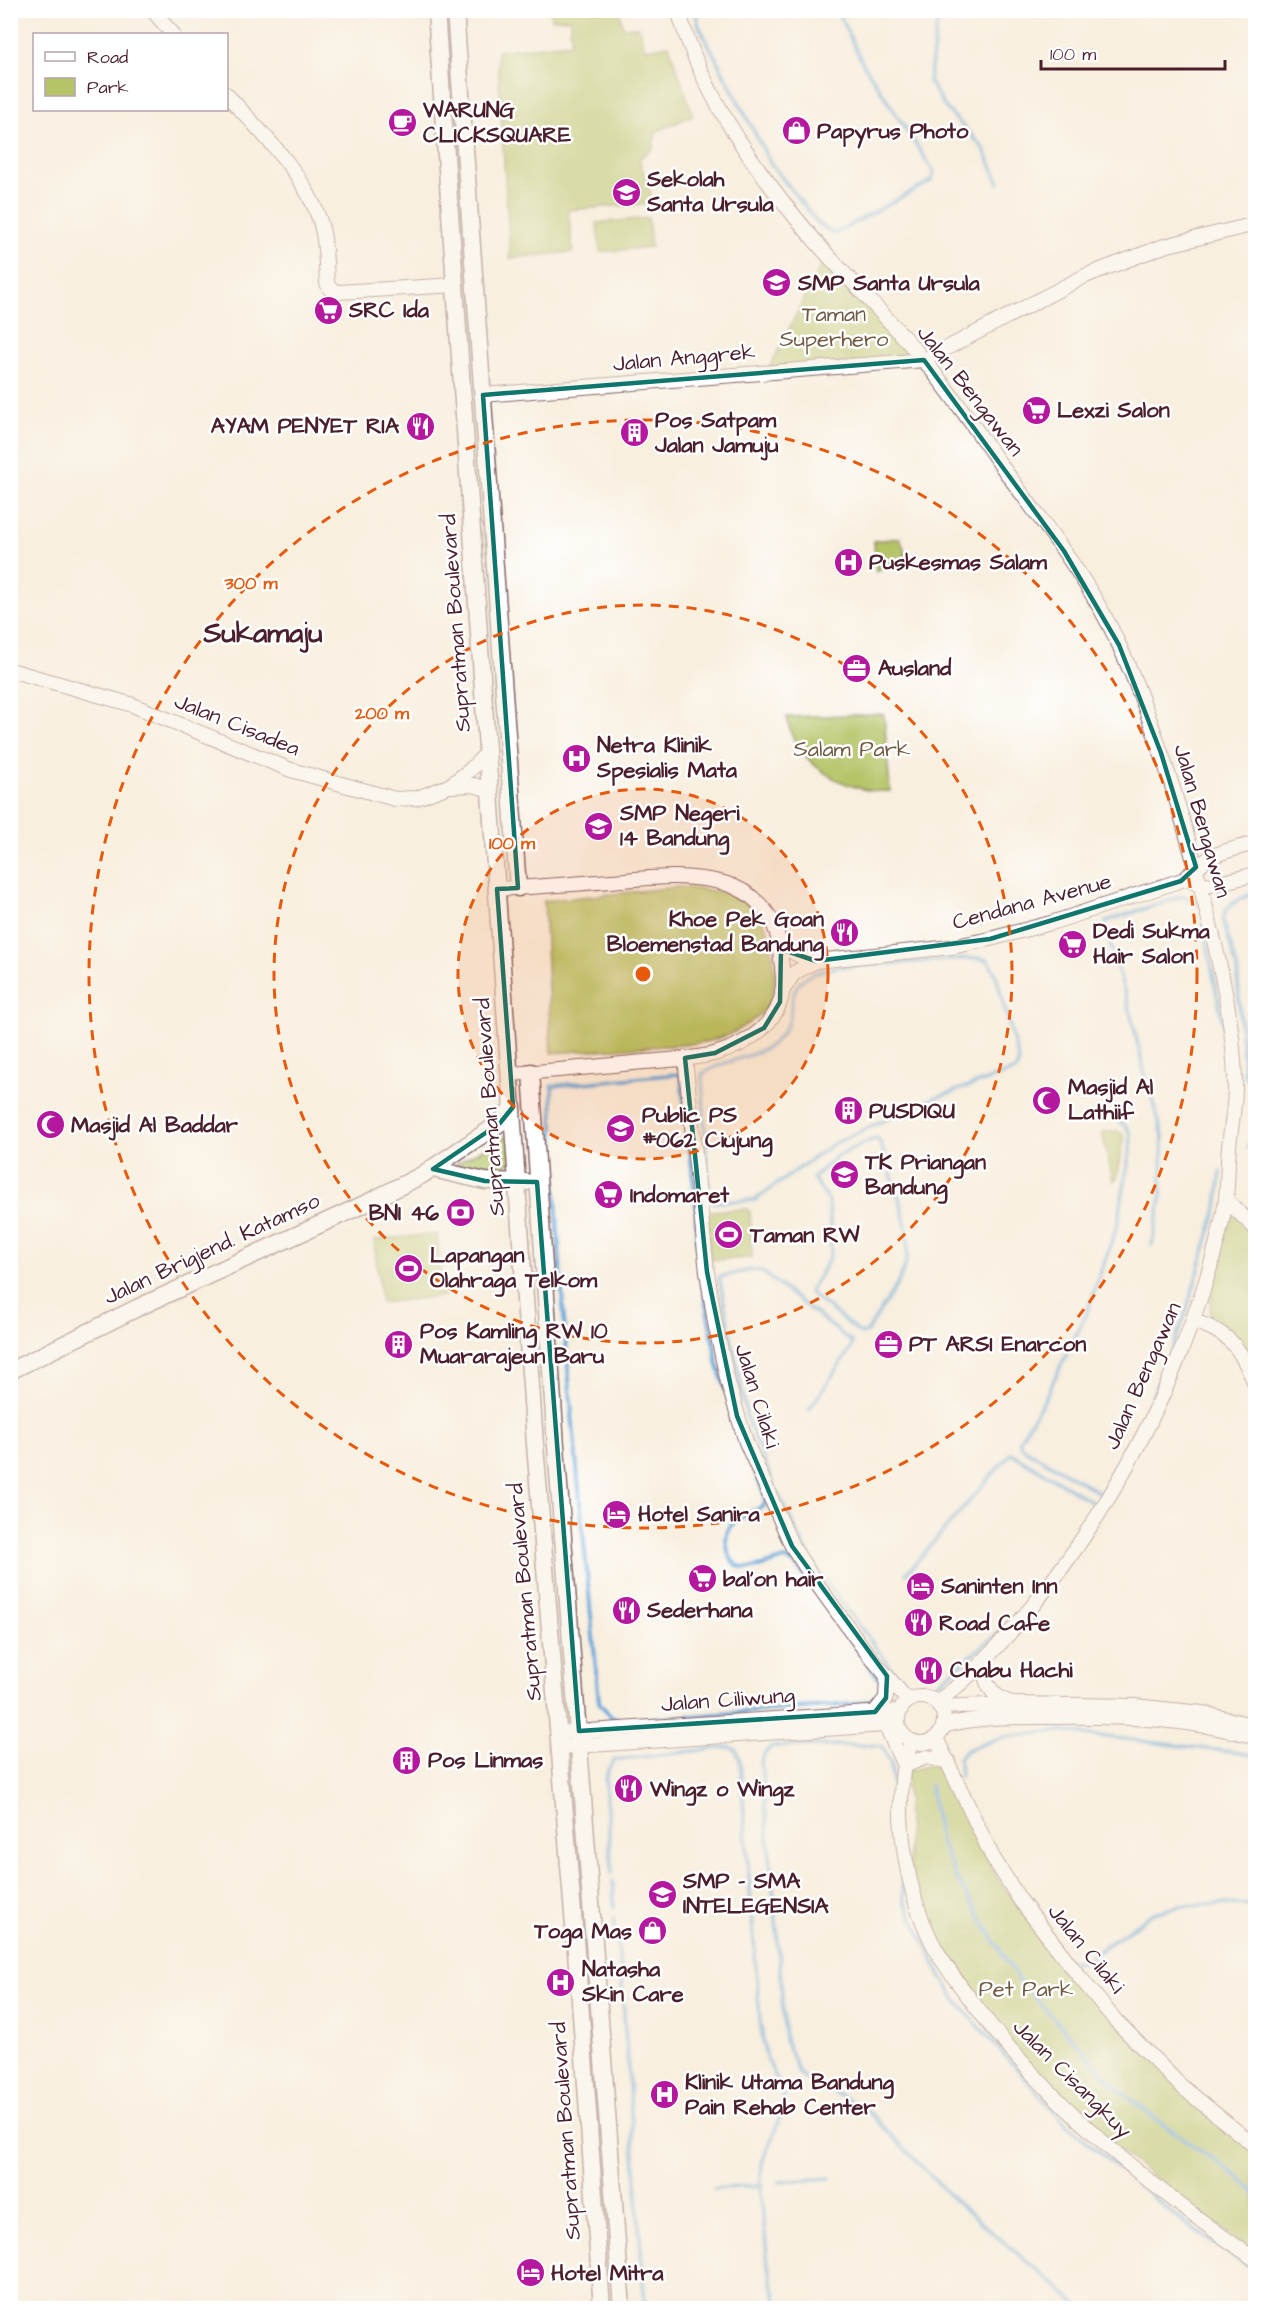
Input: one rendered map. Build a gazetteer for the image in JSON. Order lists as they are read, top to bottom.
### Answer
{
  "streets": {
    "main road": ["Supratman Boulevard", "Jalan Brigjend. Katamso"],
    "street": [
      "Jalan Anggrek",
      "Jalan Bengawan",
      "Jalan Cisadea",
      "Cendana Avenue",
      "Jalan Cilaki",
      "Jalan Ciliwung",
      "Jalan Cisangkuy"
    ]
  },
  "crossings": [
    ["Jalan Anggrek", "Jalan Bengawan"],
    ["Jalan Anggrek", "Supratman Boulevard"],
    ["Jalan Bengawan", "Cendana Avenue"],
    ["Jalan Bengawan", "Jalan Cilaki"],
    ["Jalan Bengawan", "Jalan Ciliwung"],
    ["Jalan Bengawan", "Jalan Cisangkuy"],
    ["Supratman Boulevard", "Jalan Cisadea"],
    ["Supratman Boulevard", "Jalan Brigjend. Katamso"],
    ["Supratman Boulevard", "Jalan Ciliwung"],
    ["Jalan Cilaki", "Jalan Ciliwung"],
    ["Jalan Cilaki", "Jalan Cisangkuy"],
    ["Jalan Ciliwung", "Jalan Cisangkuy"]
  ],
  "districts": ["Sukamaju"],
  "parks": ["Taman Superhero", "Salam Park", "Pet Park"],
  "places": {
    "cafe": ["WARUNG CLICKSQUARE"],
    "shop": ["Papyrus Photo", "Toga Mas"],
    "school or university": [
      "Sekolah Santa Ursula",
      "SMP Santa Ursula",
      "SMP Negeri 14 Bandung",
      "Public PS #062 Ciujung",
      "TK Priangan Bandung",
      "SMP - SMA INTELEGENSIA"
    ],
    "supermarket": [
      "SRC Ida",
      "Lexzi Salon",
      "Dedi Sukma Hair Salon",
      "Indomaret",
      "bal'on hair"
    ],
    "restaurant": [
      "AYAM PENYET RIA",
      "Khoe Pek Goan Bloemenstad Bandung",
      "Sederhana",
      "Road Cafe",
      "Chabu Hachi",
      "Wingz o Wingz"
    ],
    "building": [
      "Pos Satpam Jalan Jamuju",
      "PUSDIQU",
      "Pos Kamling RW 10 Muararajeun Baru",
      "Pos Linmas"
    ],
    "hospital": [
      "Puskesmas Salam",
      "Netra Klinik Spesialis Mata",
      "Natasha Skin Care",
      "Klinik Utama Bandung Pain Rehab Center"
    ],
    "office": ["Ausland", "PT ARSI Enarcon"],
    "mosque": ["Masjid Al Lathiif", "Masjid Al Baddar"],
    "bank": ["BNI 46"],
    "sports": ["Taman RW", "Lapangan Olahraga Telkom"],
    "hotel": ["Hotel Sanira", "Saninten Inn", "Hotel Mitra"]
  },
  "legend": ["Road", "Park"],
  "scale_bar": "100 m",
  "rings": ["300 m", "200 m", "100 m"]
}
